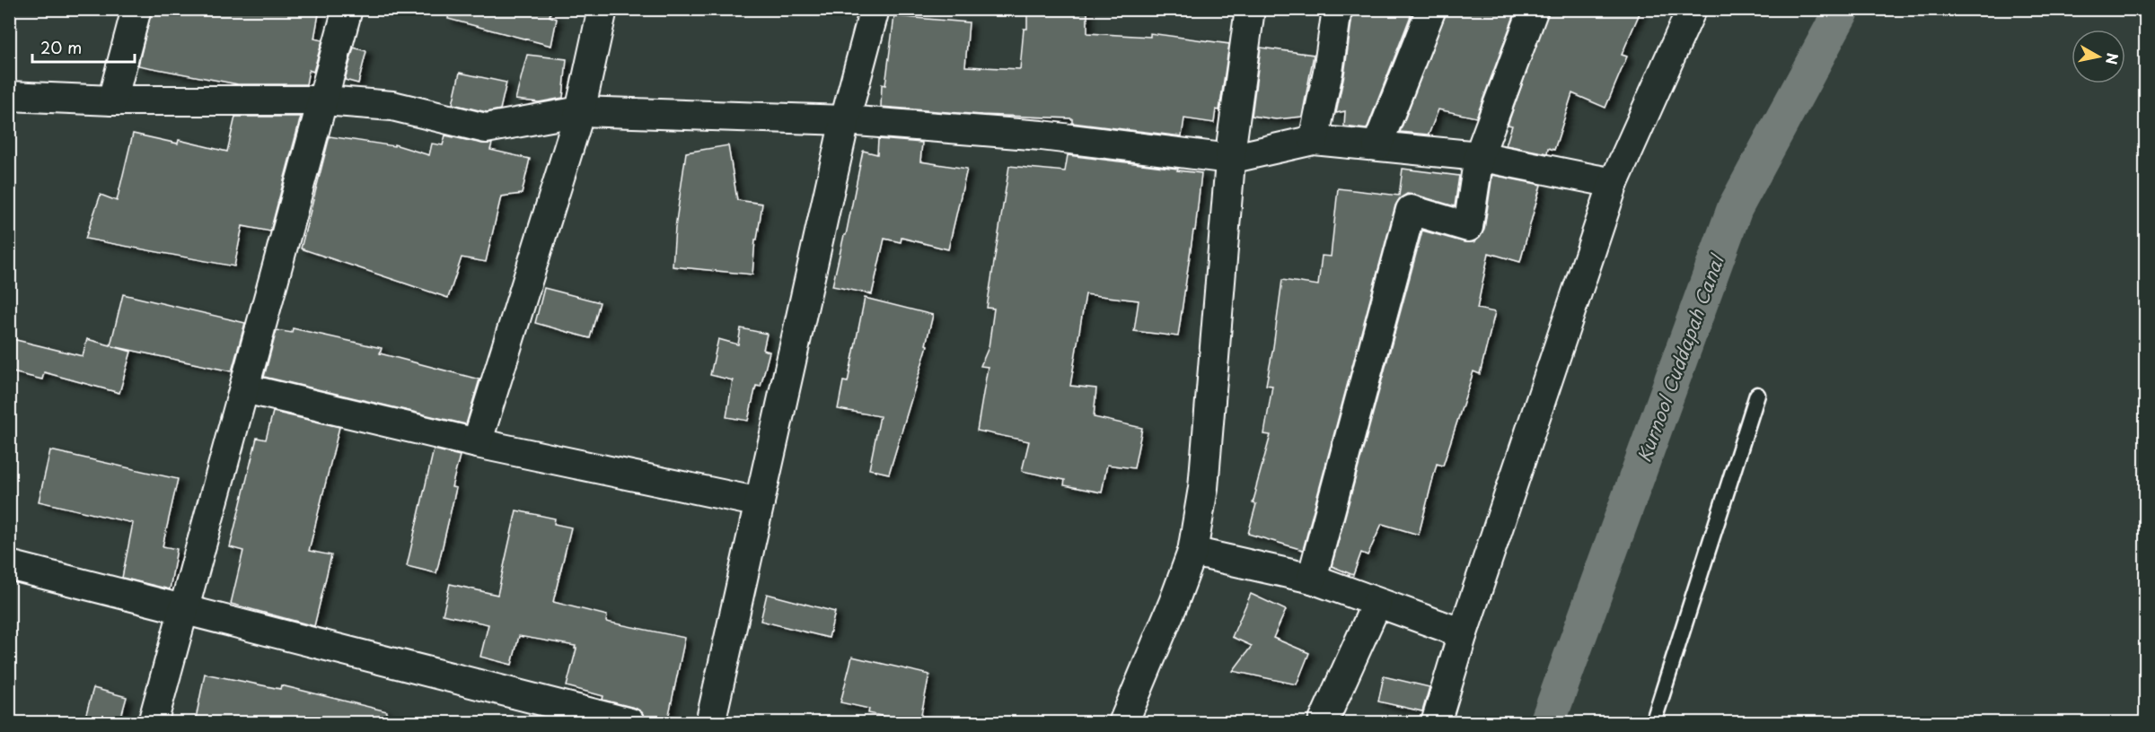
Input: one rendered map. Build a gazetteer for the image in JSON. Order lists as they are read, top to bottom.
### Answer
{
  "water": ["Kurnool Cuddapah Canal"],
  "scale_bar": "20 m",
  "north": "right"
}
